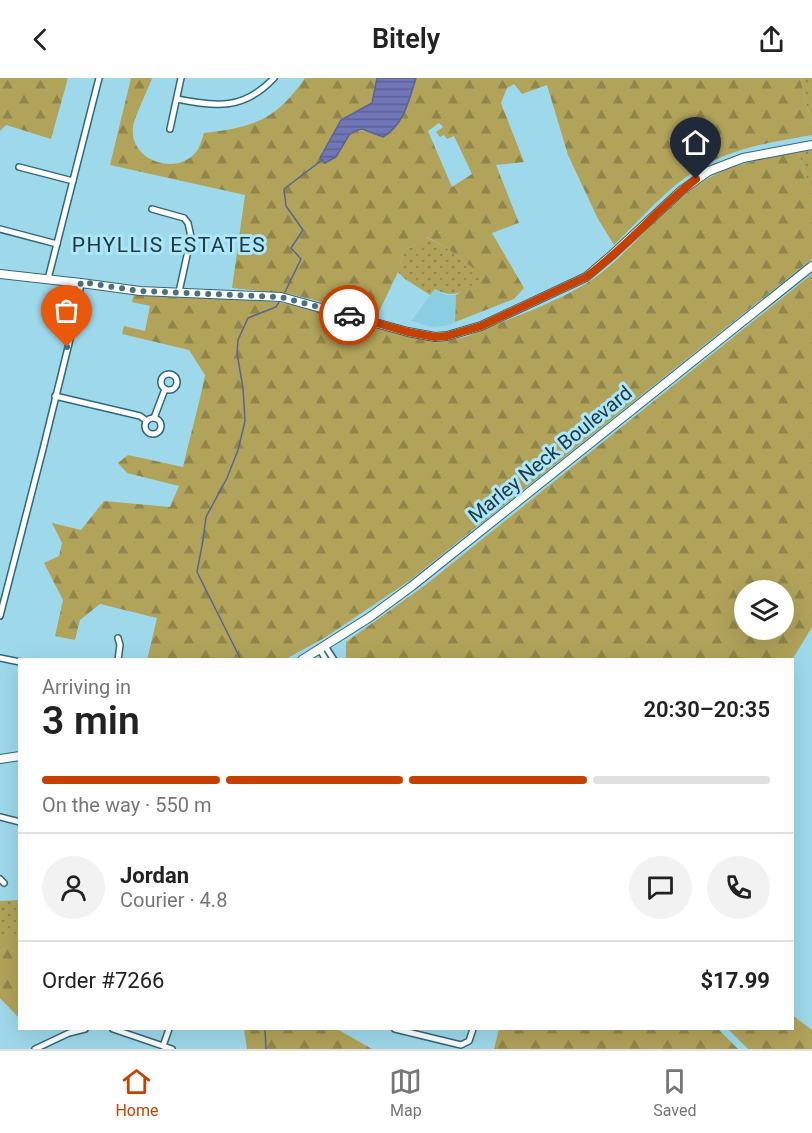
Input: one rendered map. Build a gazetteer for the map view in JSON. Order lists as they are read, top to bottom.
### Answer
{
  "streets": {
    "street": ["Marley Neck Boulevard"]
  },
  "districts": ["PHYLLIS ESTATES"],
  "page": {
    "header": "Bitely",
    "heading": ["3 min", "Arriving in", "20:30–20:35"],
    "panel": [
      "Jordan",
      "Courier · 4.8",
      "Order #7266",
      "$17.99"
    ],
    "bar": "On the way · 550 m",
    "tabs": ["Home", "Map", "Saved"]
  }
}
